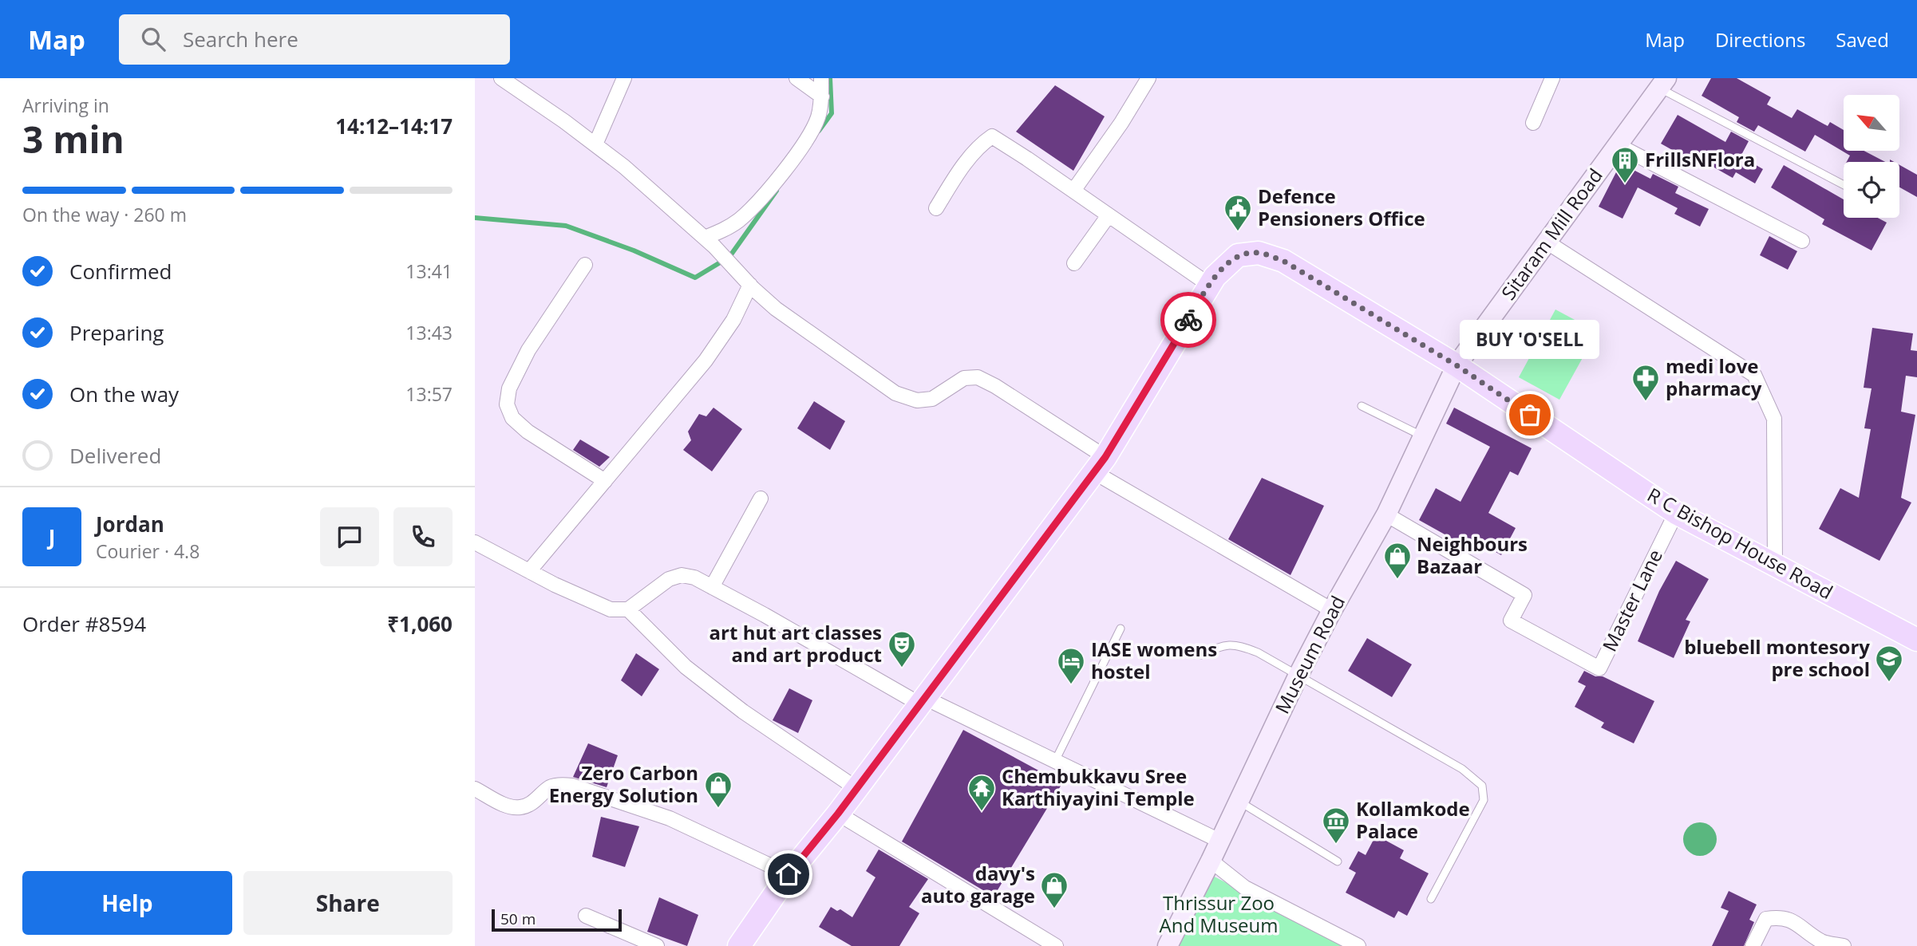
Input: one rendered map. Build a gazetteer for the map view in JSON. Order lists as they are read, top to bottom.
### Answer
{
  "streets": {
    "main road": ["Sitaram Mill Road", "R C Bishop House Road", "Museum Road"],
    "street": ["Master Lane"]
  },
  "crossings": [
    ["Sitaram Mill Road", "R C Bishop House Road"],
    ["Sitaram Mill Road", "Museum Road"],
    ["R C Bishop House Road", "Master Lane"],
    ["R C Bishop House Road", "Museum Road"],
    ["Master Lane", "Museum Road"]
  ],
  "parks": ["Thrissur Zoo And Museum"],
  "places": {
    "building": ["FrillsNFlora"],
    "public building": ["Defence Pensioners Office"],
    "pharmacy": ["medi love pharmacy"],
    "other": ["BUY 'O'SELL"],
    "shop": ["Neighbours Bazaar", "Zero Carbon Energy Solution", "davy's auto garage"],
    "theatre": ["art hut art classes and art product"],
    "school or university": ["bluebell montesory pre school"],
    "hotel": ["IASE womens hostel"],
    "temple": ["Chembukkavu Sree Karthiyayini Temple"],
    "museum": ["Kollamkode Palace"]
  },
  "scale_bar": "50 m",
  "north": "top left",
  "page": {
    "header": "Map",
    "search": "Search here",
    "nav": ["Map", "Directions", "Saved"],
    "heading": ["3 min", "Arriving in", "14:12–14:17"],
    "panel": [
      "Jordan",
      "Courier · 4.8",
      "Order #8594",
      "₹1,060"
    ],
    "bar": "On the way · 260 m",
    "list": [
      ["Confirmed", "13:41"],
      ["Preparing", "13:43"],
      ["On the way", "13:57"],
      "Delivered"
    ],
    "bubble": "BUY 'O'SELL",
    "round": "J",
    "buttons": ["Help", "Share"],
    "scale": "50 m"
  }
}
